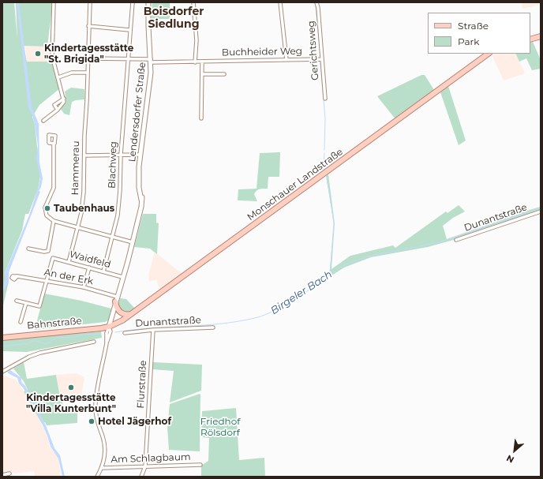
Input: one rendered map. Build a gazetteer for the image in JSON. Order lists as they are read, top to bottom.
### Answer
{
  "streets": {
    "main road": ["Monschauer Landstraße", "Bahnstraße"],
    "street": [
      "Gerichtsweg",
      "Buchheider Weg",
      "Lendersdorfer Straße",
      "Blachweg",
      "Hammerau",
      "Dunantstraße",
      "Waidfeld",
      "An der Erk",
      "Flurstraße",
      "Am Schlagbaum"
    ]
  },
  "crossings": [
    ["Gerichtsweg", "Buchheider Weg"],
    ["Buchheider Weg", "Lendersdorfer Straße"],
    ["Buchheider Weg", "Blachweg"],
    ["Buchheider Weg", "Hammerau"],
    ["Lendersdorfer Straße", "Monschauer Landstraße"],
    ["Lendersdorfer Straße", "Waidfeld"],
    ["Lendersdorfer Straße", "An der Erk"],
    ["Lendersdorfer Straße", "Bahnstraße"],
    ["Blachweg", "Waidfeld"],
    ["Hammerau", "Waidfeld"],
    ["Monschauer Landstraße", "Bahnstraße"],
    ["Dunantstraße", "Flurstraße"],
    ["Waidfeld", "An der Erk"],
    ["Flurstraße", "Am Schlagbaum"]
  ],
  "districts": ["Boisdorfer Siedlung"],
  "water": ["Birgeler Bach"],
  "parks": ["Friedhof Rölsdorf"],
  "places": [
    "Kindertagesstätte \"St. Brigida\"",
    "Taubenhaus",
    "Kindertagesstätte \"Villa Kunterbunt\"",
    "Hotel Jägerhof"
  ],
  "legend": ["Straße", "Park"],
  "north": "bottom left"
}
